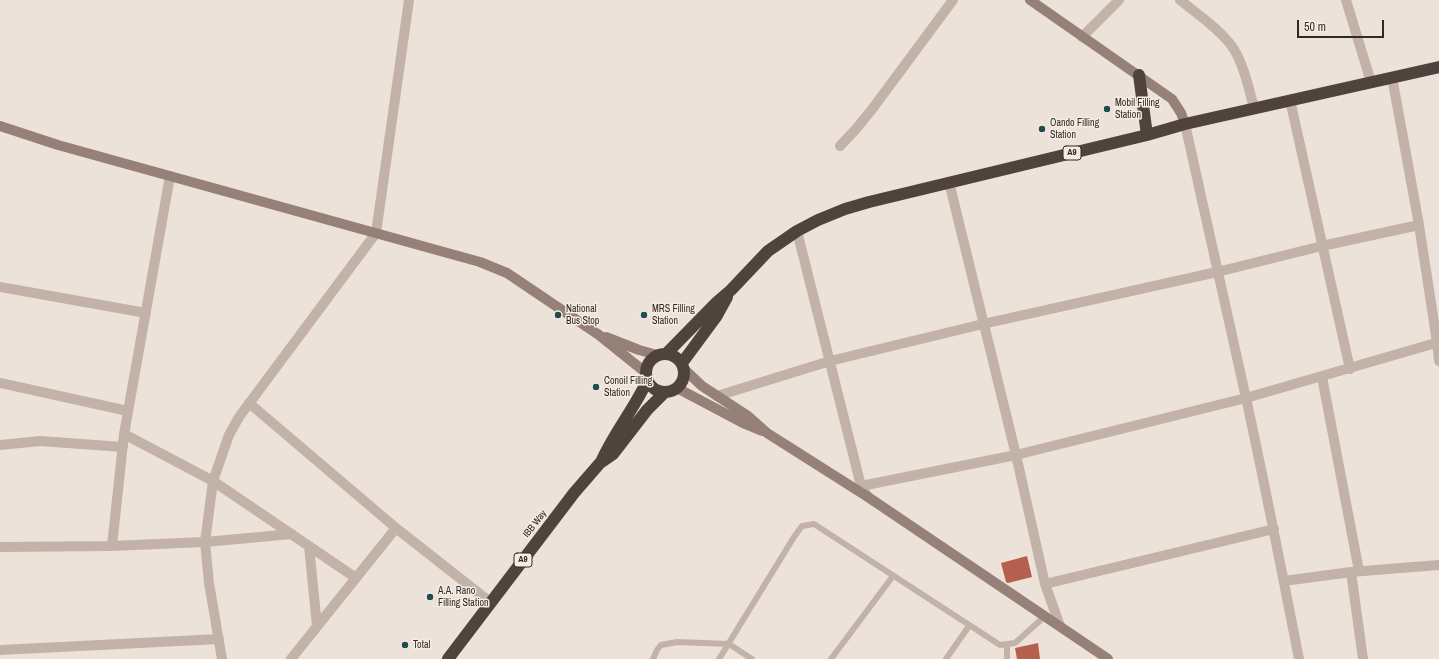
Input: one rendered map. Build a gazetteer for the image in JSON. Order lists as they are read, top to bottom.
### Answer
{
  "streets": {
    "highway": ["A9", "IBB Way"]
  },
  "crossings": [
    ["A9", "IBB Way"]
  ],
  "places": [
    "Mobil Filling Station",
    "Oando Filling Station",
    "National Bus Stop",
    "MRS Filling Station",
    "Conoil Filling Station",
    "A.A. Rano Filling Station",
    "Total"
  ],
  "scale_bar": "50 m"
}
